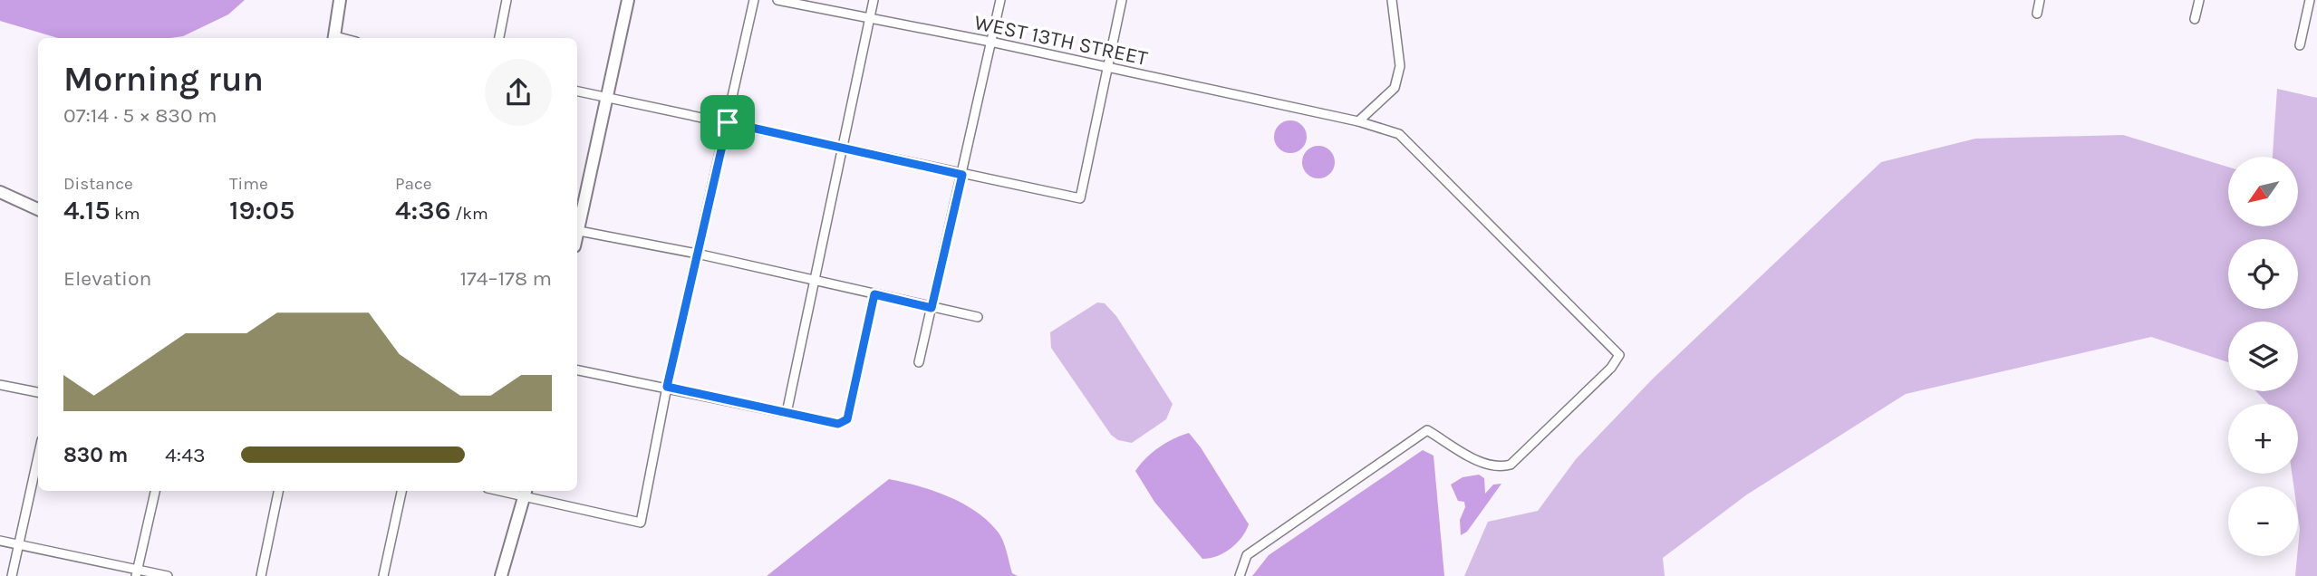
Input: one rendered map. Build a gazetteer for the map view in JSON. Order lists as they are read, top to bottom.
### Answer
{
  "streets": {
    "street": ["WEST 13TH STREET"]
  },
  "north": "bottom left",
  "page": {
    "heading": ["Morning run", "07:14 · 5 × 830 m"],
    "stats": [
      ["Distance", "4.15 km"],
      ["Time", "19:05"],
      ["Pace", "4:36 /km"]
    ],
    "map_buttons": ["+", "−"],
    "chart": ["Elevation", "174–178 m"],
    "list": [
      {
        "name": "830 m",
        "note": "4:43"
      }
    ]
  }
}
